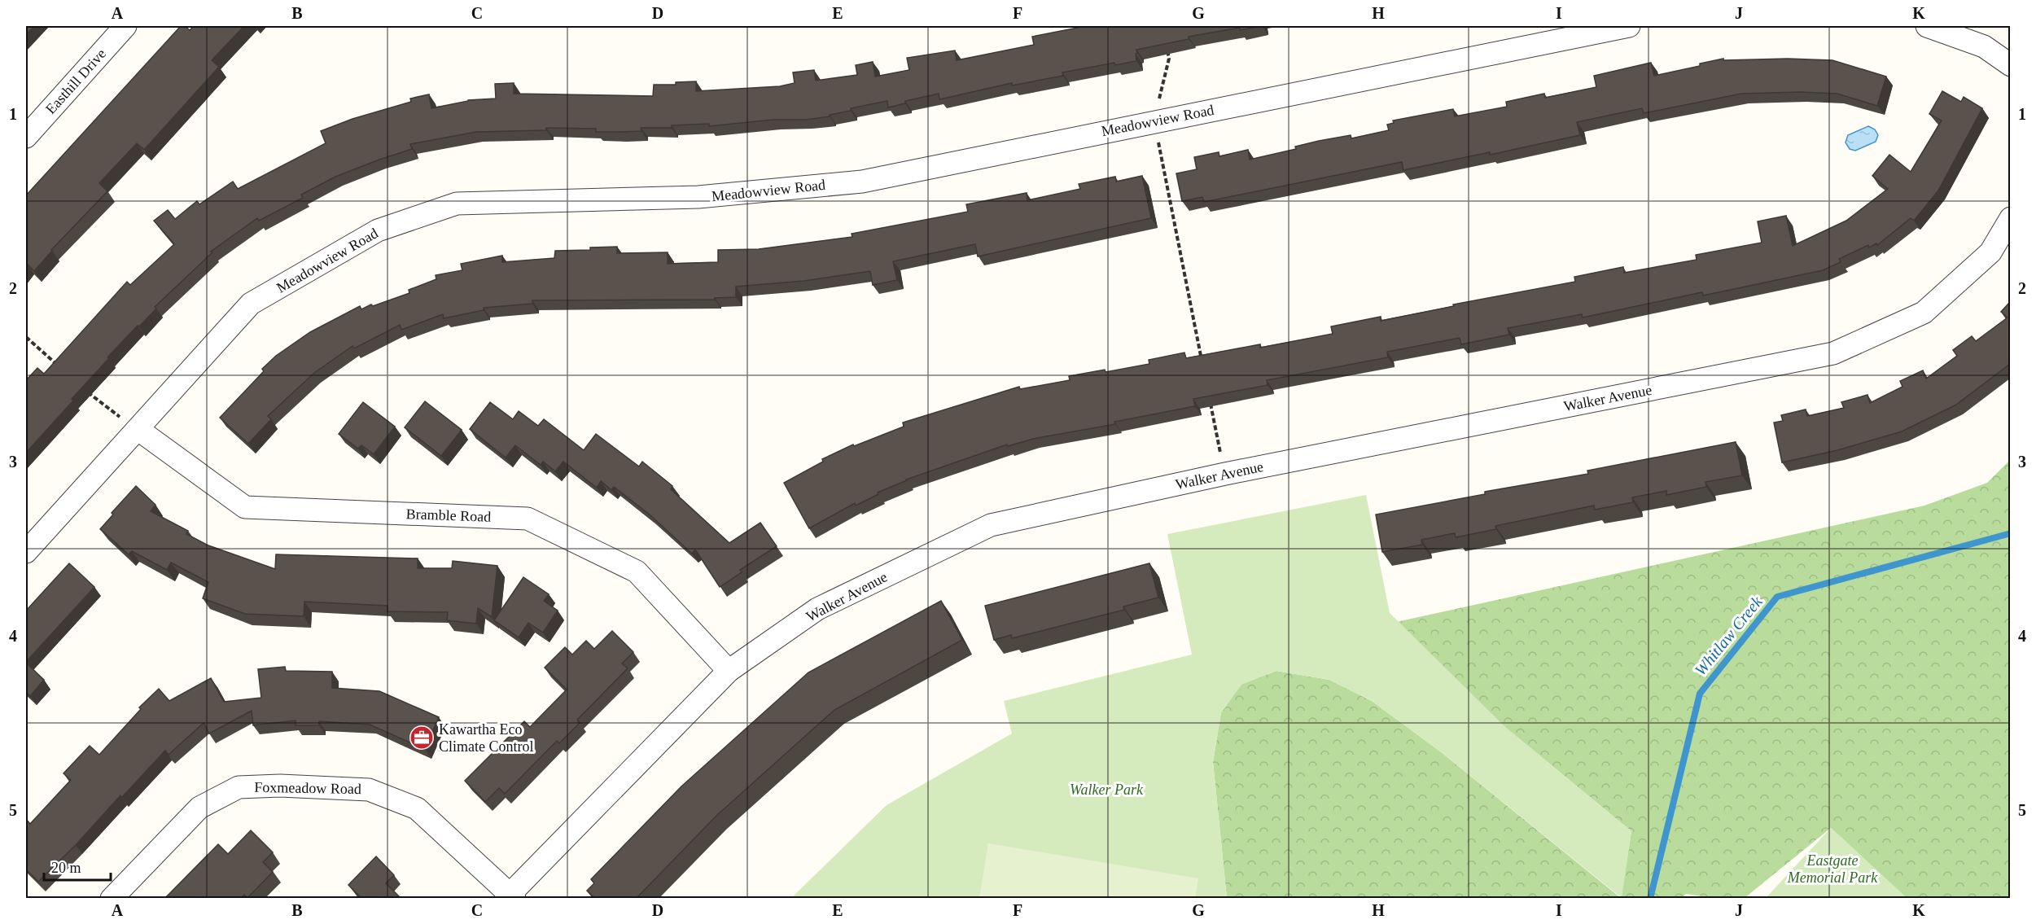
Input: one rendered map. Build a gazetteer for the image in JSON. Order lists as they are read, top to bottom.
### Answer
{
  "streets": {
    "street": [
      "Easthill Drive",
      "Meadowview Road",
      "Walker Avenue",
      "Bramble Road",
      "Foxmeadow Road"
    ]
  },
  "crossings": [
    ["Meadowview Road", "Bramble Road"],
    ["Walker Avenue", "Bramble Road"],
    ["Walker Avenue", "Foxmeadow Road"]
  ],
  "water": ["Whitlaw Creek"],
  "parks": ["Walker Park", "Eastgate Memorial Park"],
  "places": {
    "office": ["Kawartha Eco Climate Control"]
  },
  "scale_bar": "20 m",
  "grid": {
    "columns": [
      "A",
      "B",
      "C",
      "D",
      "E",
      "F",
      "G",
      "H",
      "I",
      "J",
      "K"
    ],
    "rows": [
      "1",
      "2",
      "3",
      "4",
      "5"
    ]
  }
}
